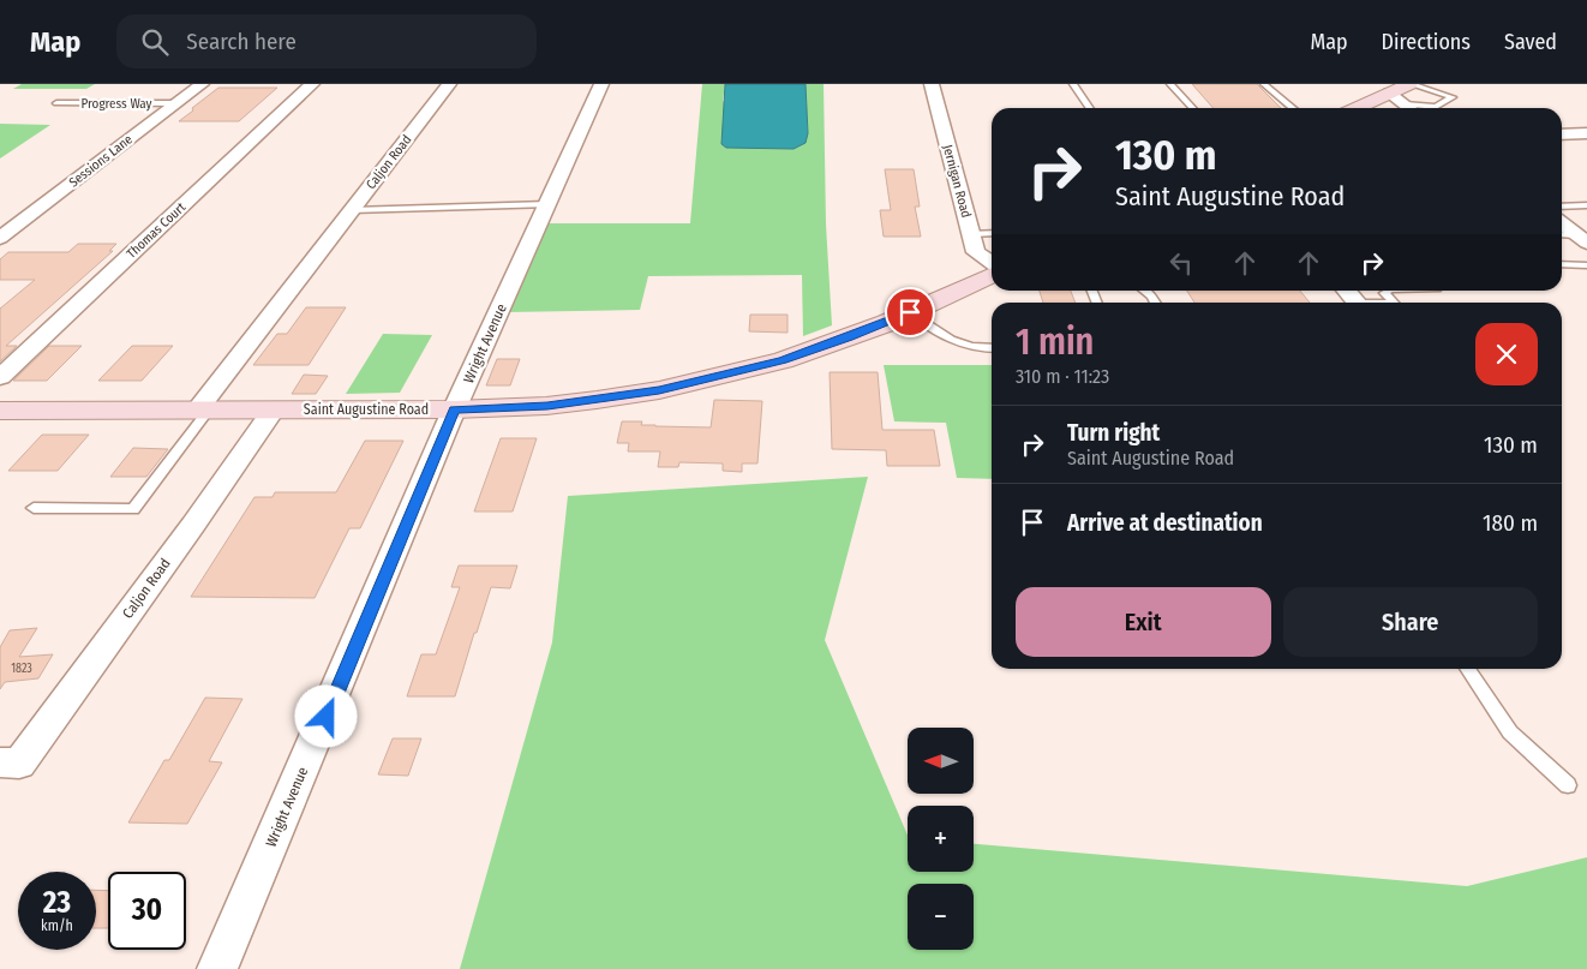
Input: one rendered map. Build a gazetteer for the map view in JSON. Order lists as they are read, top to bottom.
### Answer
{
  "streets": {
    "main road": ["Saint Augustine Road"],
    "street": [
      "Sessions Lane",
      "Caljon Road",
      "Jernigan Road",
      "Thomas Court",
      "Wright Avenue"
    ],
    "lane": ["Progress Way"]
  },
  "crossings": [
    ["Progress Way", "Sessions Lane"],
    ["Caljon Road", "Saint Augustine Road"],
    ["Wright Avenue", "Saint Augustine Road"]
  ],
  "house_numbers": ["1823"],
  "north": "left",
  "page": {
    "header": "Map",
    "search": "Search here",
    "nav": ["Map", "Directions", "Saved"],
    "turn": ["130 m", "Saint Augustine Road"],
    "heading": ["1 min", "310 m · 11:23"],
    "list": [
      {
        "name": "Turn right",
        "note": "Saint Augustine Road",
        "value": "130 m"
      },
      {
        "name": "Arrive at destination",
        "value": "180 m"
      }
    ],
    "buttons": ["Exit", "Share"],
    "map_buttons": ["+", "−"],
    "speed": "23 km/h",
    "limit": "30"
  }
}
